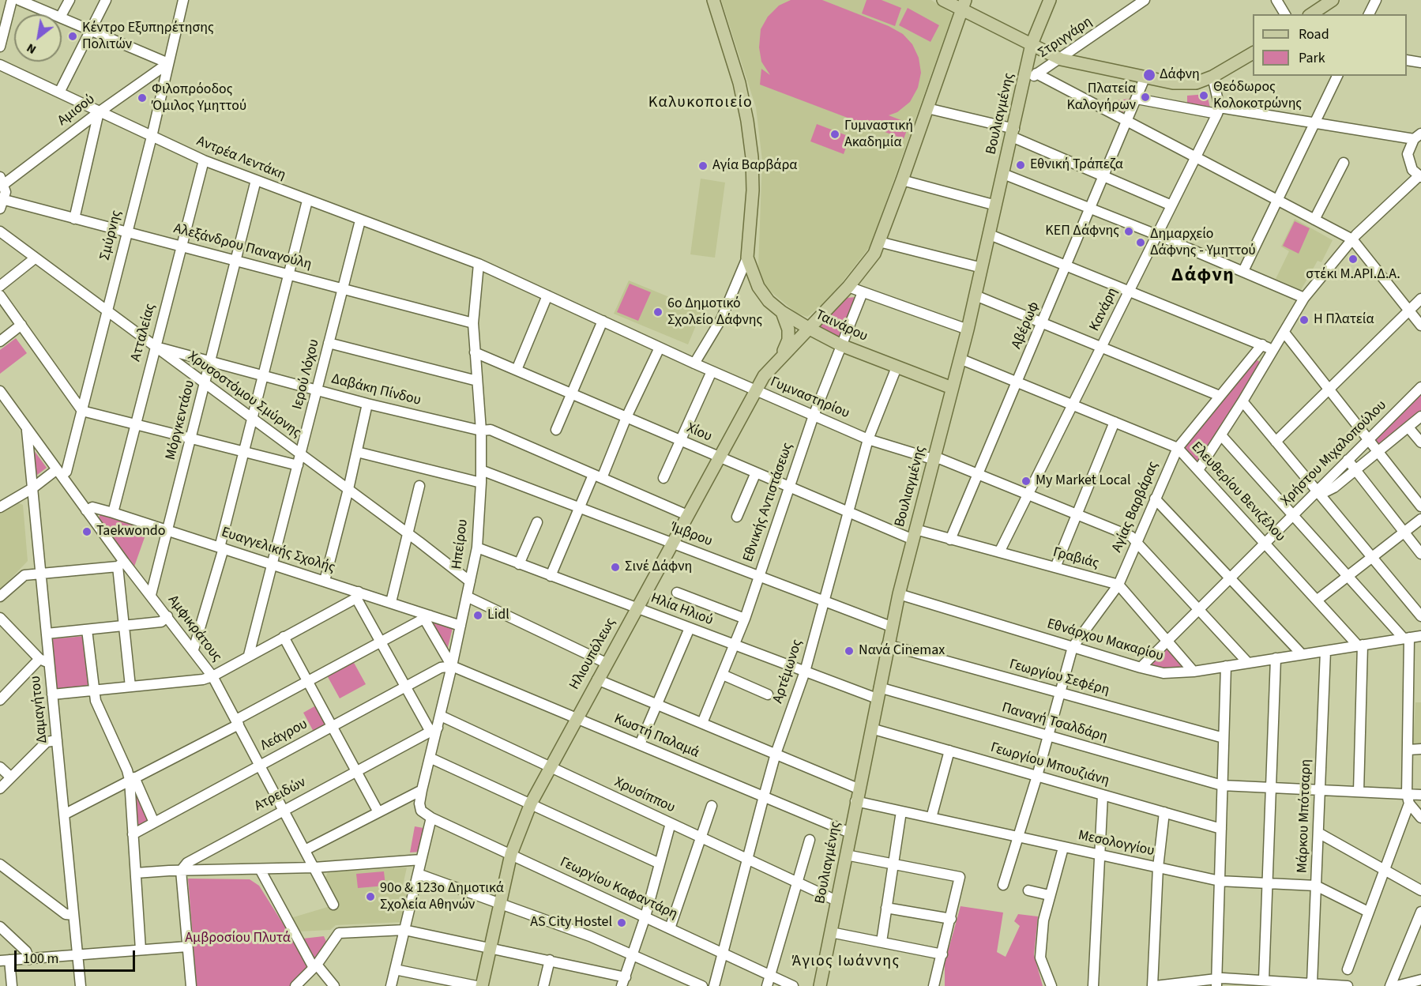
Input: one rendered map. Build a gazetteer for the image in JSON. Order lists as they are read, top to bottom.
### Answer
{
  "streets": {
    "main road": ["Βουλιαγμένης", "Ταινάρου", "Ηλιουπόλεως"],
    "street": [
      "Στριγγάρη",
      "Αμισού",
      "Αντρέα Λεντάκη",
      "Σμύρνης",
      "Αλεξάνδρου Παναγούλη",
      "Κανάρη",
      "Αβέρωφ",
      "Ατταλείας",
      "Ιερού Λόχου",
      "Δαβάκη Πίνδου",
      "Χρυσοστόμου Σμύρνης",
      "Γυμναστηρίου",
      "Μόργκεντάου",
      "Χίου",
      "Χρήστου Μιχαλοπούλου",
      "Ελευθερίου Βενιζέλου",
      "Εθνικής Αντιστάσεως",
      "Αγίας Βαρβάρας",
      "Ίμβρου",
      "Ηπείρου",
      "Ευαγγελικής Σχολής",
      "Γραβιάς",
      "Ηλία Ηλιού",
      "Αμφικράτους",
      "Εθνάρχου Μακαρίου",
      "Αρτέμωνος",
      "Γεωργίου Σεφέρη",
      "Δαμαγήτου",
      "Παναγή Τσαλδάρη",
      "Λεάγρου",
      "Κωστή Παλαμά",
      "Γεωργίου Μπουζιάνη",
      "Ατρειδών",
      "Χρυσίππου",
      "Μάρκου Μπότσαρη",
      "Μεσολογγίου",
      "Γεωργίου Καφαντάρη"
    ]
  },
  "crossings": [
    ["Στριγγάρη", "Βουλιαγμένης"],
    ["Αμισού", "Αντρέα Λεντάκη"],
    ["Αμισού", "Σμύρνης"],
    ["Βουλιαγμένης", "Ταινάρου"],
    ["Βουλιαγμένης", "Γυμναστηρίου"],
    ["Βουλιαγμένης", "Χίου"],
    ["Βουλιαγμένης", "Ελευθερίου Βενιζέλου"],
    ["Βουλιαγμένης", "Ίμβρου"],
    ["Βουλιαγμένης", "Γραβιάς"],
    ["Βουλιαγμένης", "Ηλία Ηλιού"],
    ["Βουλιαγμένης", "Εθνάρχου Μακαρίου"],
    ["Βουλιαγμένης", "Γεωργίου Σεφέρη"],
    ["Βουλιαγμένης", "Παναγή Τσαλδάρη"],
    ["Βουλιαγμένης", "Κωστή Παλαμά"],
    ["Βουλιαγμένης", "Γεωργίου Μπουζιάνη"],
    ["Βουλιαγμένης", "Χρυσίππου"],
    ["Βουλιαγμένης", "Μεσολογγίου"],
    ["Αντρέα Λεντάκη", "Σμύρνης"],
    ["Αντρέα Λεντάκη", "Ατταλείας"],
    ["Αντρέα Λεντάκη", "Ιερού Λόχου"],
    ["Αντρέα Λεντάκη", "Γυμναστηρίου"],
    ["Αντρέα Λεντάκη", "Μόργκεντάου"],
    ["Αντρέα Λεντάκη", "Ηπείρου"],
    ["Σμύρνης", "Αλεξάνδρου Παναγούλη"],
    ["Σμύρνης", "Χρυσοστόμου Σμύρνης"],
    ["Σμύρνης", "Αμφικράτους"],
    ["Αλεξάνδρου Παναγούλη", "Ατταλείας"],
    ["Αλεξάνδρου Παναγούλη", "Ιερού Λόχου"],
    ["Αλεξάνδρου Παναγούλη", "Μόργκεντάου"],
    ["Αλεξάνδρου Παναγούλη", "Ηπείρου"],
    ["Κανάρη", "Γυμναστηρίου"],
    ["Κανάρη", "Ελευθερίου Βενιζέλου"],
    ["Κανάρη", "Γραβιάς"],
    ["Αβέρωφ", "Γυμναστηρίου"],
    ["Αβέρωφ", "Ελευθερίου Βενιζέλου"],
    ["Αβέρωφ", "Γραβιάς"],
    ["Ταινάρου", "Εθνικής Αντιστάσεως"],
    ["Ταινάρου", "Αρτέμωνος"],
    ["Ατταλείας", "Δαβάκη Πίνδου"],
    ["Ατταλείας", "Χρυσοστόμου Σμύρνης"],
    ["Ατταλείας", "Ευαγγελικής Σχολής"],
    ["Ιερού Λόχου", "Δαβάκη Πίνδου"],
    ["Ιερού Λόχου", "Χρυσοστόμου Σμύρνης"],
    ["Ιερού Λόχου", "Ευαγγελικής Σχολής"],
    ["Δαβάκη Πίνδου", "Χρυσοστόμου Σμύρνης"],
    ["Δαβάκη Πίνδου", "Μόργκεντάου"],
    ["Δαβάκη Πίνδου", "Ηπείρου"],
    ["Δαβάκη Πίνδου", "Ηλιουπόλεως"],
    ["Χρυσοστόμου Σμύρνης", "Μόργκεντάου"],
    ["Χρυσοστόμου Σμύρνης", "Ηπείρου"],
    ["Γυμναστηρίου", "Χρήστου Μιχαλοπούλου"],
    ["Γυμναστηρίου", "Εθνικής Αντιστάσεως"],
    ["Γυμναστηρίου", "Αγίας Βαρβάρας"],
    ["Γυμναστηρίου", "Ηπείρου"],
    ["Γυμναστηρίου", "Εθνάρχου Μακαρίου"],
    ["Γυμναστηρίου", "Ηλιουπόλεως"],
    ["Γυμναστηρίου", "Αρτέμωνος"],
    ["Μόργκεντάου", "Ευαγγελικής Σχολής"],
    ["Μόργκεντάου", "Αμφικράτους"],
    ["Χίου", "Εθνικής Αντιστάσεως"],
    ["Χίου", "Ηπείρου"],
    ["Χίου", "Γραβιάς"],
    ["Χίου", "Ηλιουπόλεως"],
    ["Χίου", "Αρτέμωνος"],
    ["Χρήστου Μιχαλοπούλου", "Ελευθερίου Βενιζέλου"],
    ["Χρήστου Μιχαλοπούλου", "Εθνάρχου Μακαρίου"],
    ["Ελευθερίου Βενιζέλου", "Αγίας Βαρβάρας"],
    ["Ελευθερίου Βενιζέλου", "Εθνάρχου Μακαρίου"],
    ["Εθνικής Αντιστάσεως", "Ίμβρου"],
    ["Εθνικής Αντιστάσεως", "Ηλία Ηλιού"],
    ["Αγίας Βαρβάρας", "Γραβιάς"],
    ["Αγίας Βαρβάρας", "Εθνάρχου Μακαρίου"],
    ["Αγίας Βαρβάρας", "Γεωργίου Σεφέρη"],
    ["Αγίας Βαρβάρας", "Παναγή Τσαλδάρη"],
    ["Αγίας Βαρβάρας", "Γεωργίου Μπουζιάνη"],
    ["Αγίας Βαρβάρας", "Μεσολογγίου"],
    ["Ίμβρου", "Ηπείρου"],
    ["Ίμβρου", "Ηλιουπόλεως"],
    ["Ίμβρου", "Αρτέμωνος"],
    ["Ηπείρου", "Ευαγγελικής Σχολής"],
    ["Ηπείρου", "Ηλία Ηλιού"],
    ["Ηπείρου", "Λεάγρου"],
    ["Ηπείρου", "Κωστή Παλαμά"],
    ["Ηπείρου", "Ατρειδών"],
    ["Ηπείρου", "Χρυσίππου"],
    ["Ηπείρου", "Γεωργίου Καφαντάρη"],
    ["Ευαγγελικής Σχολής", "Αμφικράτους"],
    ["Ηλία Ηλιού", "Ηλιουπόλεως"],
    ["Ηλία Ηλιού", "Αρτέμωνος"],
    ["Ηλία Ηλιού", "Παναγή Τσαλδάρη"],
    ["Αμφικράτους", "Δαμαγήτου"],
    ["Αμφικράτους", "Λεάγρου"],
    ["Αμφικράτους", "Ατρειδών"],
    ["Εθνάρχου Μακαρίου", "Μάρκου Μπότσαρη"],
    ["Ηλιουπόλεως", "Κωστή Παλαμά"],
    ["Ηλιουπόλεως", "Χρυσίππου"],
    ["Ηλιουπόλεως", "Γεωργίου Καφαντάρη"],
    ["Αρτέμωνος", "Κωστή Παλαμά"],
    ["Αρτέμωνος", "Χρυσίππου"],
    ["Αρτέμωνος", "Γεωργίου Καφαντάρη"],
    ["Παναγή Τσαλδάρη", "Μάρκου Μπότσαρη"],
    ["Λεάγρου", "Κωστή Παλαμά"],
    ["Μάρκου Μπότσαρη", "Μεσολογγίου"]
  ],
  "districts": ["Καλυκοποιείο", "Δάφνη", "Άγιος Ιωάννης"],
  "parks": ["Αμβροσίου Πλυτά"],
  "places": [
    "Κέντρο Εξυπηρέτησης Πολιτών",
    "Δάφνη",
    "Θεόδωρος Κολοκοτρώνης",
    "Πλατεία Καλογήρων",
    "Φιλοπρόοδος Όμιλος Υμηττού",
    "Γυμναστική Ακαδημία",
    "Εθνική Τράπεζα",
    "Αγία Βαρβάρα",
    "ΚΕΠ Δάφνης",
    "Δημαρχείο Δάφνης - Υμηττού",
    "στέκι Μ.ΑΡΙ.Δ.Α.",
    "6ο Δημοτικό Σχολείο Δάφνης",
    "Η Πλατεία",
    "My Market Local",
    "Taekwondo",
    "Σινέ Δάφνη",
    "Lidl",
    "Νανά Cinemax",
    "90ο & 123ο Δημοτικά Σχολεία Αθηνών",
    "AS City Hostel"
  ],
  "legend": ["Road", "Park"],
  "scale_bar": "100 m",
  "north": "bottom left"
}
